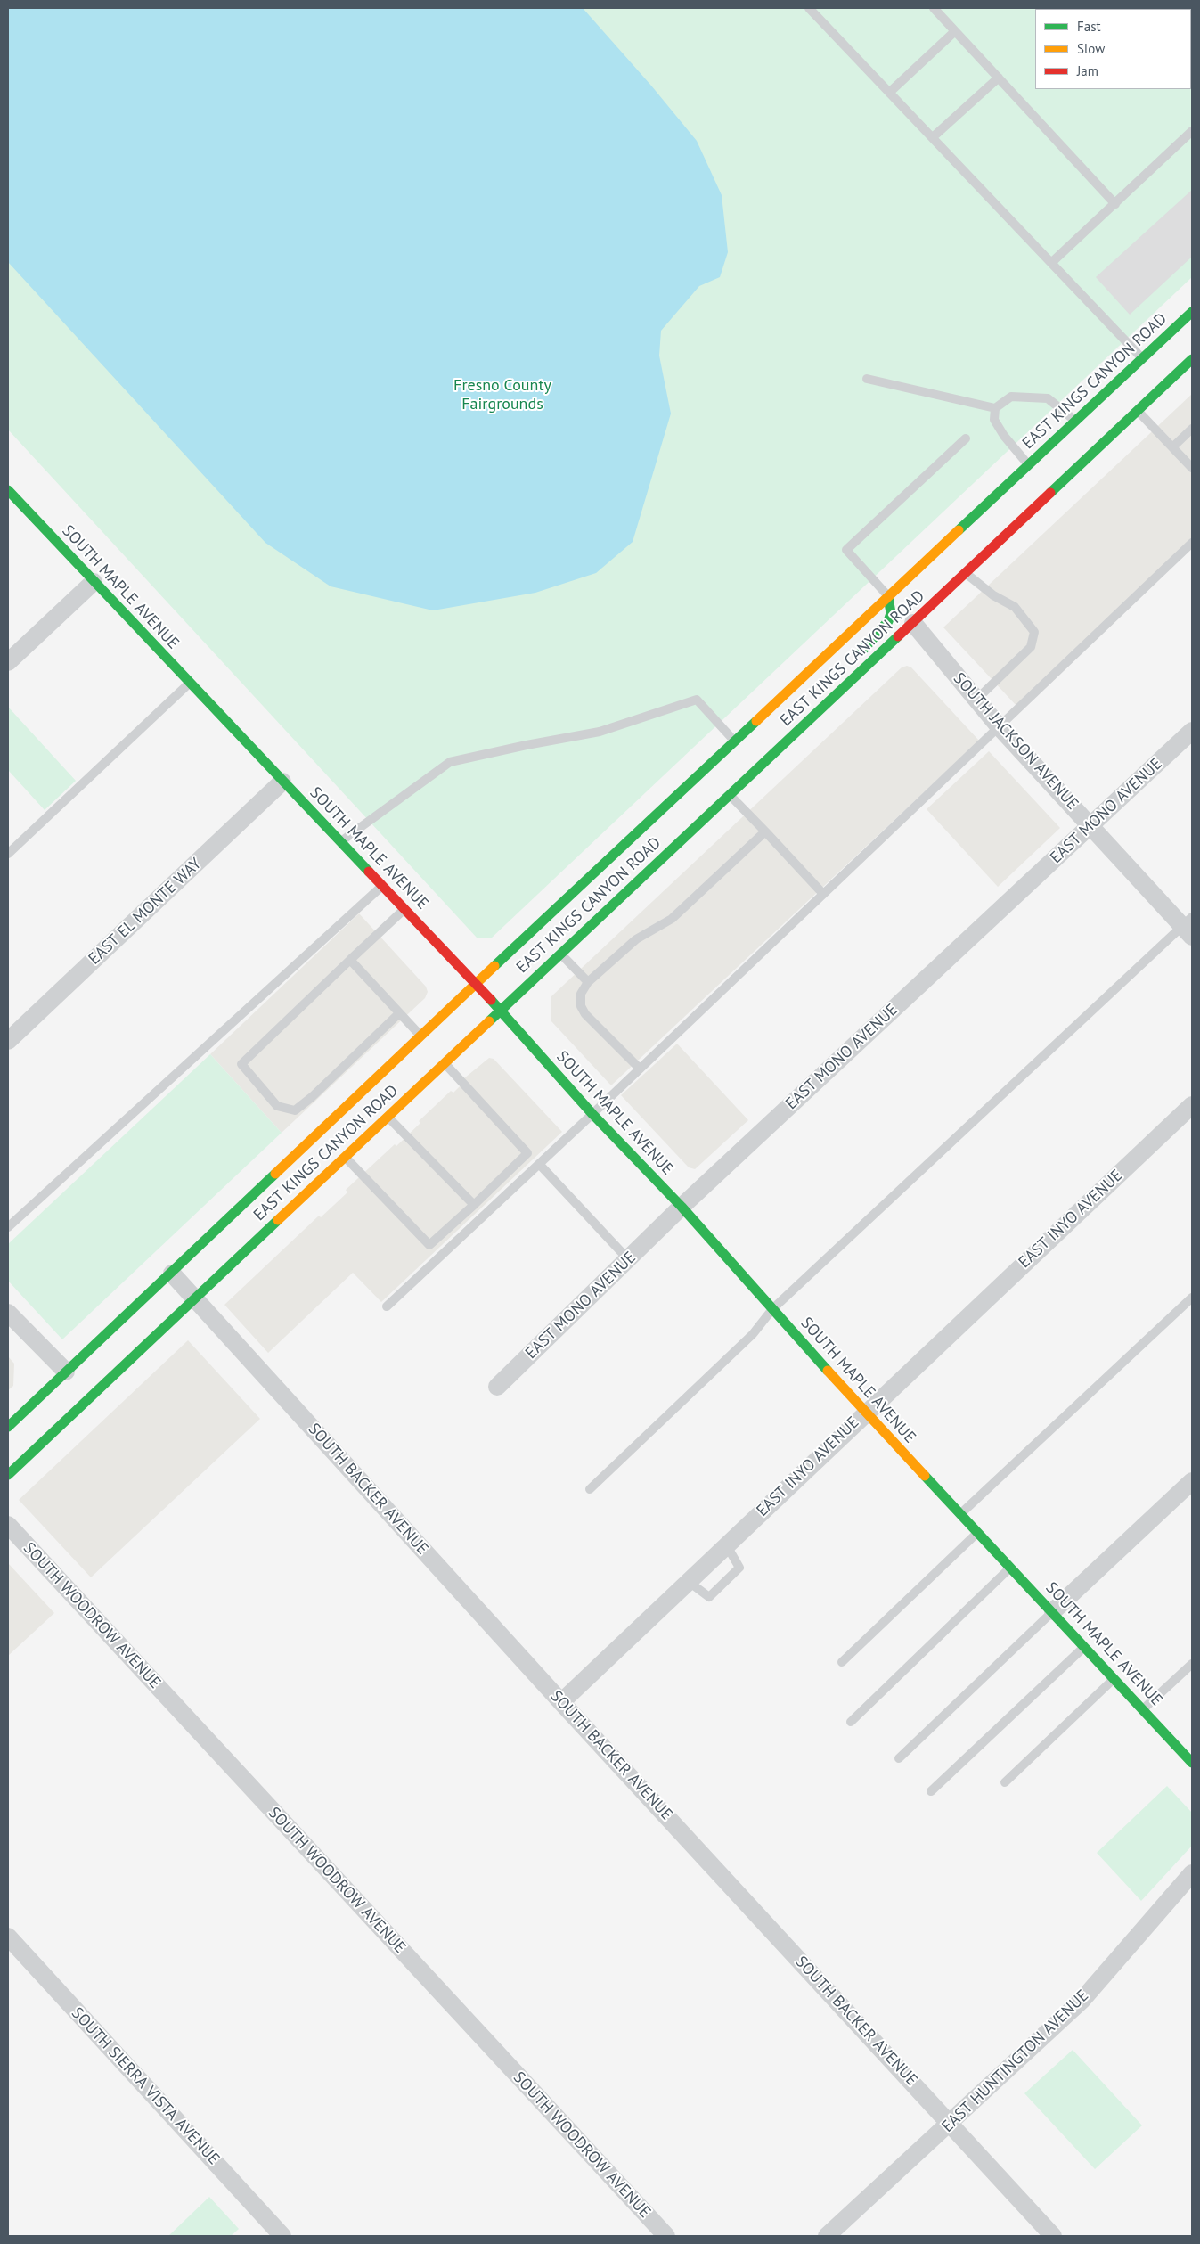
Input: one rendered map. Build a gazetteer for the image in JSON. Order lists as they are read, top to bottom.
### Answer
{
  "streets": {
    "main road": ["EAST KINGS CANYON ROAD", "SOUTH MAPLE AVENUE"],
    "street": [
      "SOUTH JACKSON AVENUE",
      "EAST MONO AVENUE",
      "EAST EL MONTE WAY",
      "EAST INYO AVENUE",
      "SOUTH BACKER AVENUE",
      "SOUTH WOODROW AVENUE",
      "EAST HUNTINGTON AVENUE",
      "SOUTH SIERRA VISTA AVENUE"
    ]
  },
  "crossings": [
    ["EAST KINGS CANYON ROAD", "SOUTH MAPLE AVENUE"],
    ["EAST KINGS CANYON ROAD", "SOUTH JACKSON AVENUE"],
    ["EAST KINGS CANYON ROAD", "SOUTH BACKER AVENUE"],
    ["SOUTH MAPLE AVENUE", "EAST MONO AVENUE"],
    ["SOUTH MAPLE AVENUE", "EAST EL MONTE WAY"],
    ["SOUTH MAPLE AVENUE", "EAST INYO AVENUE"],
    ["SOUTH JACKSON AVENUE", "EAST MONO AVENUE"],
    ["EAST INYO AVENUE", "SOUTH BACKER AVENUE"],
    ["SOUTH BACKER AVENUE", "EAST HUNTINGTON AVENUE"]
  ],
  "parks": ["Fresno County Fairgrounds"],
  "legend": ["Fast", "Slow", "Jam"]
}
